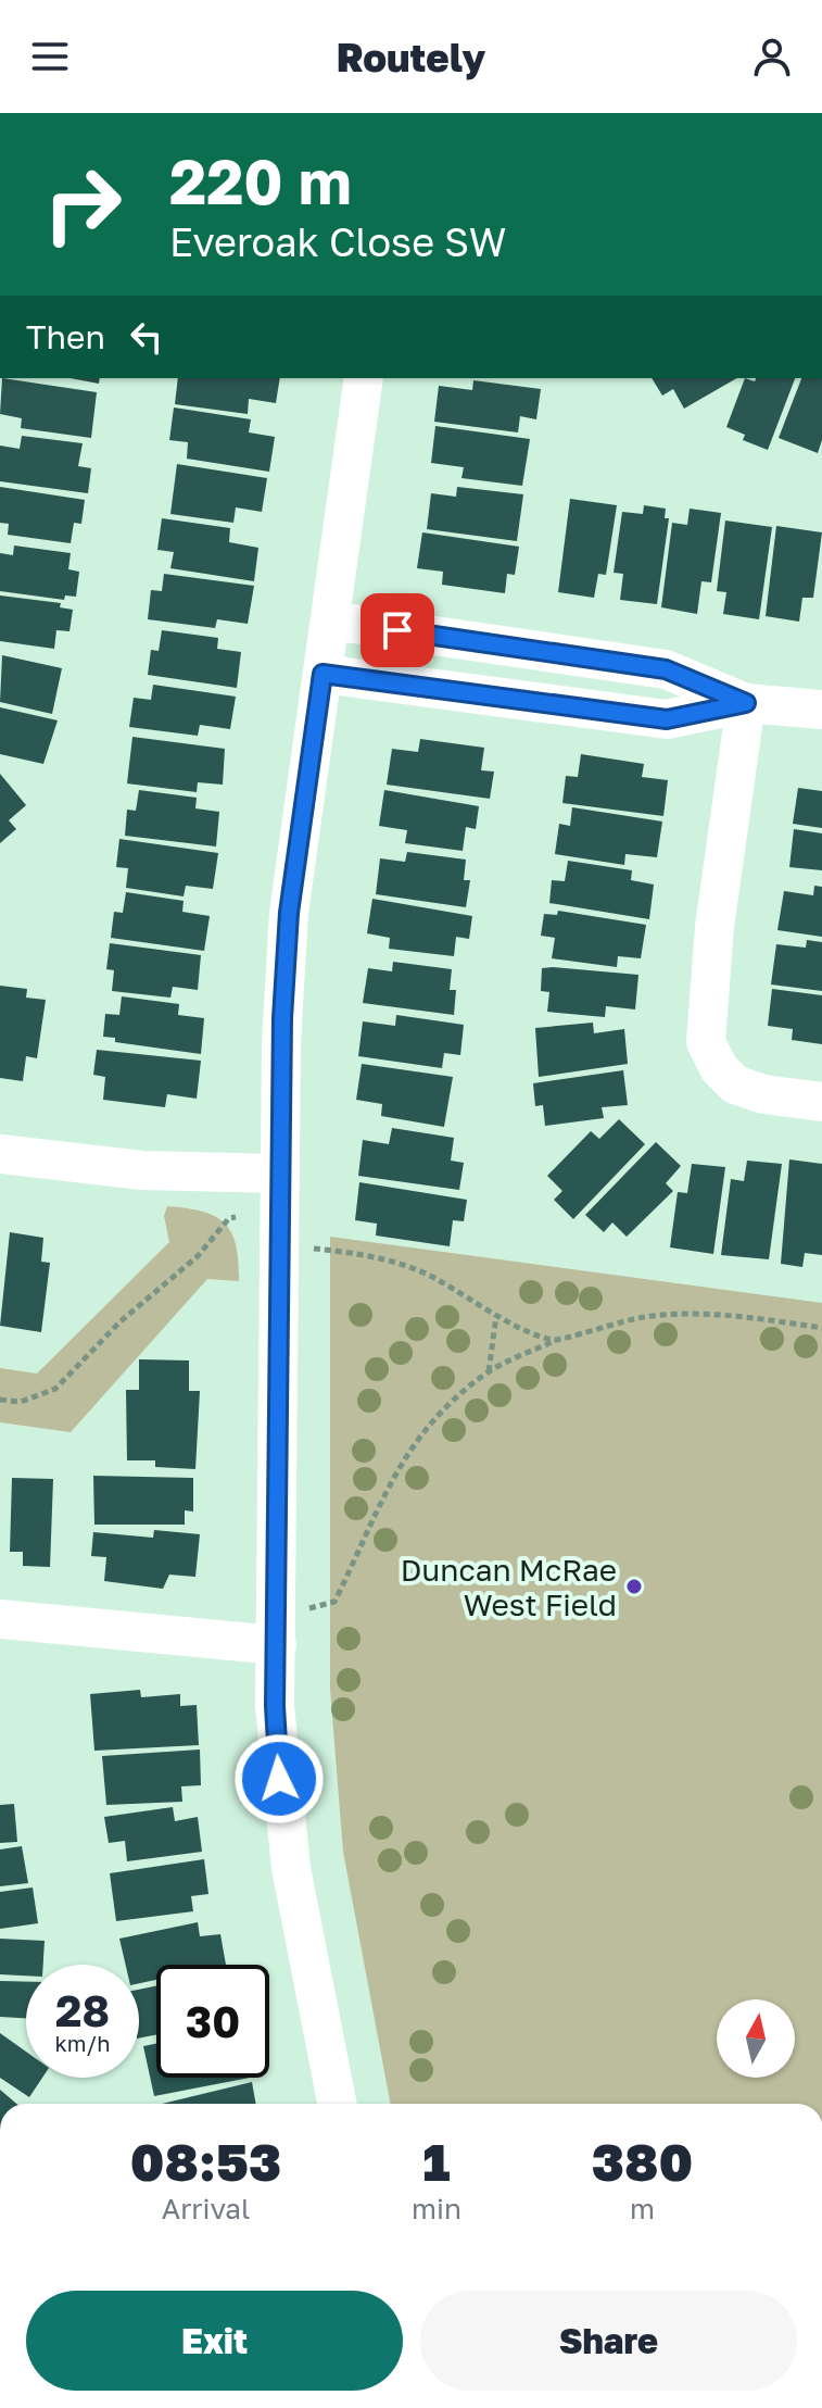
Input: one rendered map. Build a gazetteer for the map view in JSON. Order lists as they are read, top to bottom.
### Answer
{
  "places": ["Duncan McRae West Field"],
  "north": "top",
  "page": {
    "header": "Routely",
    "turn": ["220 m", "Everoak Close SW"],
    "then": "Then",
    "speed": "28 km/h",
    "limit": "30",
    "eta": [
      "08:53",
      "Arrival",
      "1",
      "min",
      "380",
      "m"
    ],
    "buttons": ["Exit", "Share"]
  }
}
